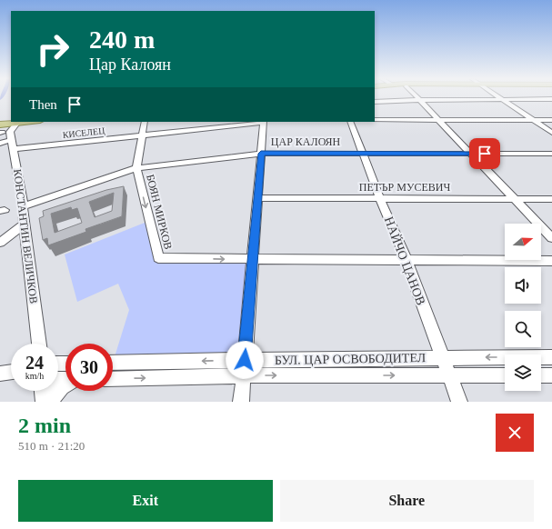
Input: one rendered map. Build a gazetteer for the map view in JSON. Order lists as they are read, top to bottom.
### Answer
{
  "streets": {
    "street": [
      "КИСЕЛЕЦ",
      "ЦАР КАЛОЯН",
      "ПЕТЪР МУСЕВИЧ",
      "БОЯН МИРКОВ",
      "КОНСТАНТИН ВЕЛИЧКОВ",
      "НАЙЧО ЦАНОВ",
      "БУЛ. ЦАР ОСВОБОДИТЕЛ"
    ]
  },
  "crossings": [
    ["КИСЕЛЕЦ", "БОЯН МИРКОВ"],
    ["КИСЕЛЕЦ", "КОНСТАНТИН ВЕЛИЧКОВ"],
    ["ЦАР КАЛОЯН", "БОЯН МИРКОВ"],
    ["ЦАР КАЛОЯН", "КОНСТАНТИН ВЕЛИЧКОВ"],
    ["ЦАР КАЛОЯН", "НАЙЧО ЦАНОВ"],
    ["ПЕТЪР МУСЕВИЧ", "НАЙЧО ЦАНОВ"],
    ["НАЙЧО ЦАНОВ", "БУЛ. ЦАР ОСВОБОДИТЕЛ"]
  ],
  "north": "right",
  "page": {
    "turn": ["240 m", "Цар Калоян"],
    "then": "Then",
    "speed": "24 km/h",
    "limit": "30",
    "heading": ["2 min", "510 m · 21:20"],
    "buttons": ["Exit", "Share"]
  }
}
